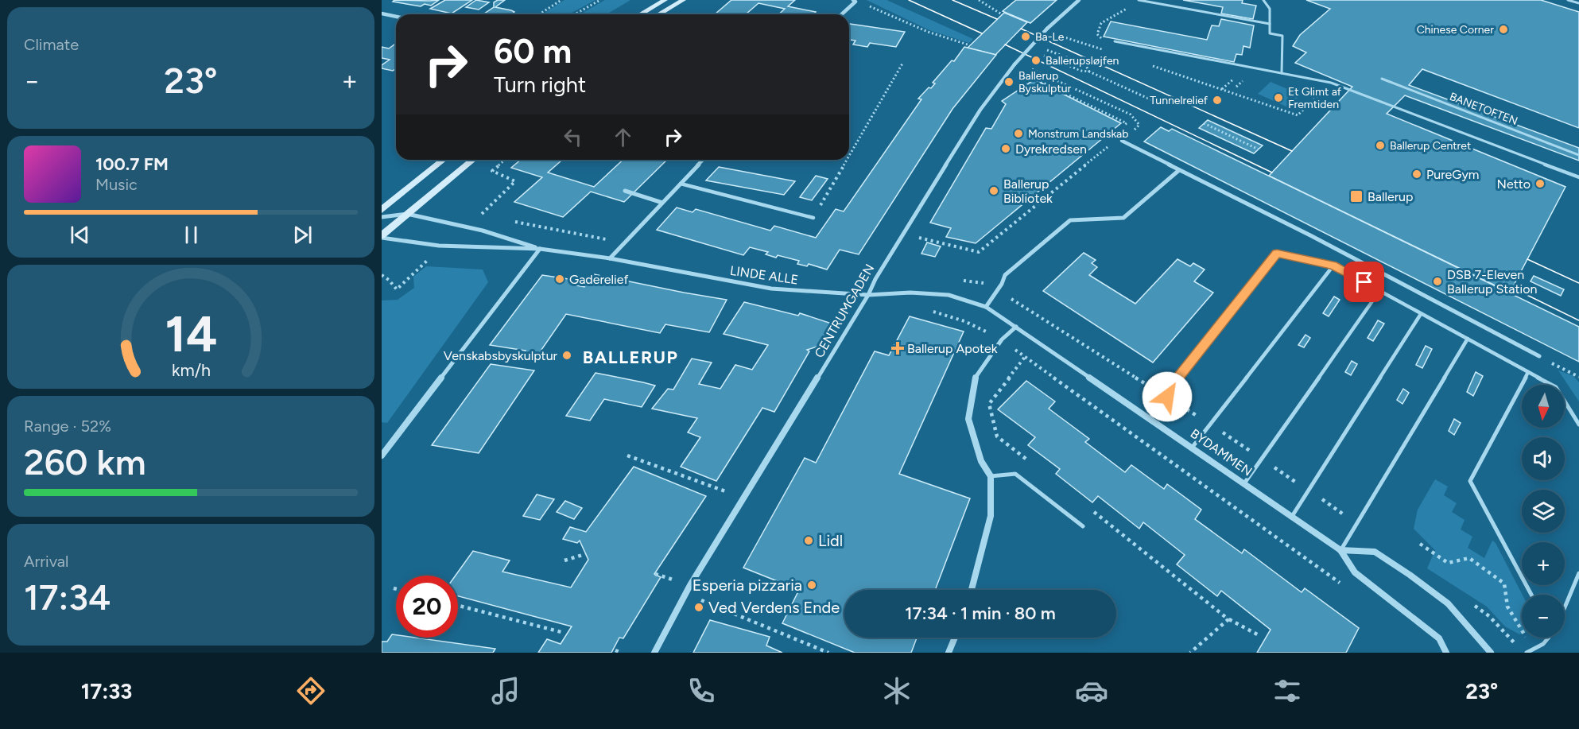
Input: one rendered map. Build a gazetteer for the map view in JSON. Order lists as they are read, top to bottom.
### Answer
{
  "streets": {
    "street": ["LINDE ALLE", "CENTRUMGADEN", "BYDAMMEN"],
    "lane": ["BANETOFTEN"]
  },
  "crossings": [
    ["LINDE ALLE", "CENTRUMGADEN"],
    ["LINDE ALLE", "BYDAMMEN"]
  ],
  "districts": ["BALLERUP"],
  "places": {
    "other": [
      "Chinese Corner",
      "Ba-Le",
      "Ballerupsløjfen",
      "Ballerup Byskulptur",
      "Et Glimt af Fremtiden",
      "Tunnelrelief",
      "Monstrum Landskab",
      "Ballerup Centret",
      "Dyrekredsen",
      "PureGym",
      "Netto",
      "Ballerup Bibliotek",
      "Gaderelief",
      "DSB 7-Eleven Ballerup Station",
      "Venskabsbyskulptur",
      "Lidl",
      "Esperia pizzaria",
      "Ved Verdens Ende"
    ],
    "transit": ["Ballerup"],
    "health": ["Ballerup Apotek"]
  },
  "north": "bottom",
  "page": {
    "tile": [
      "Climate",
      ["Range · 52%", "260 km"],
      ["Arrival", "17:34"]
    ],
    "turn": ["60 m", "Turn right"],
    "heat": ["−", "23°", "+"],
    "song": ["100.7 FM", "Music"],
    "map_buttons": ["+", "−"],
    "limit": "20",
    "trip": "17:34 · 1 min · 80 m",
    "tabs": ["17:33", "23°"],
    "gauge": ["14", "km/h"]
  }
}
